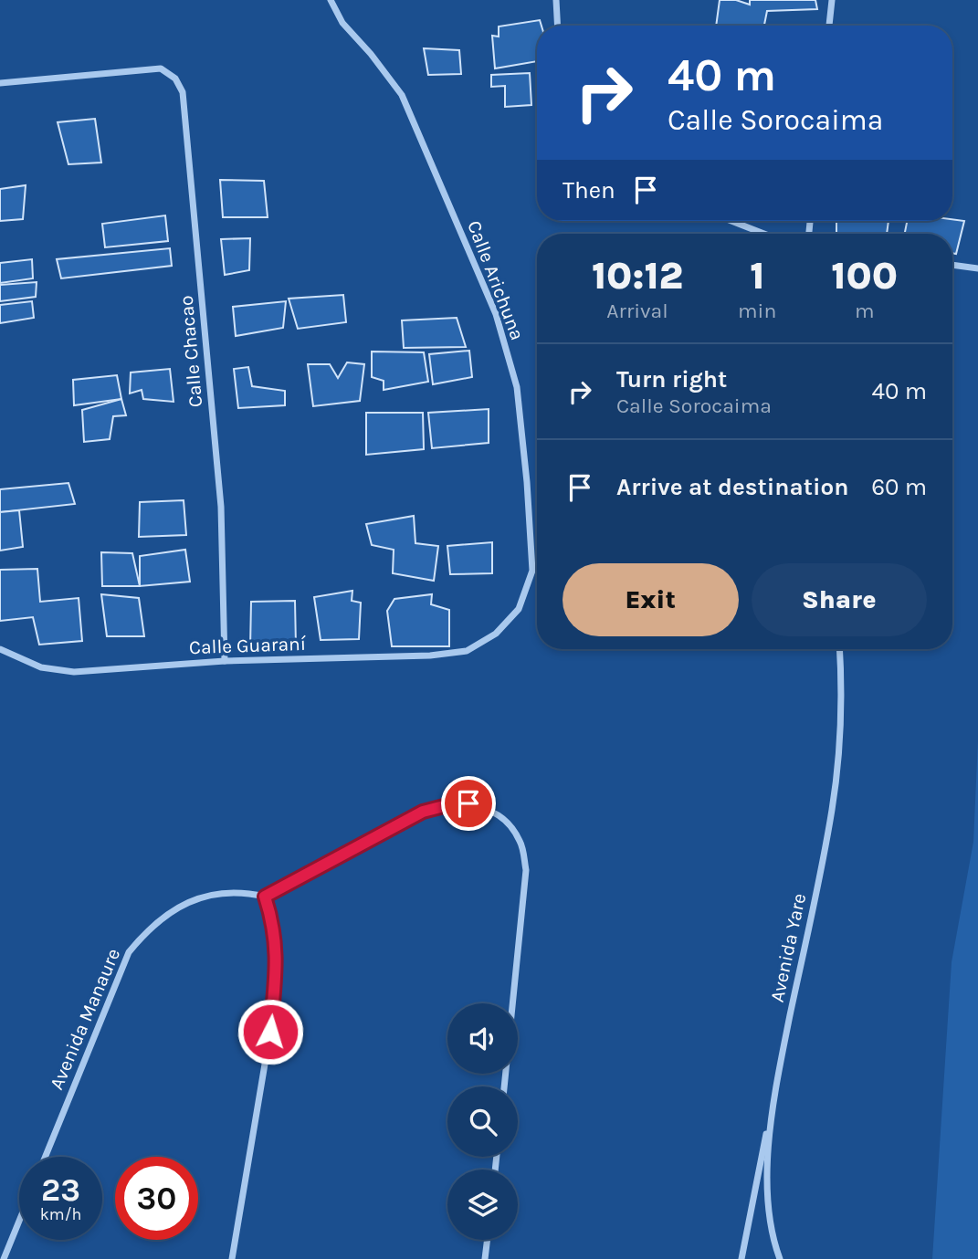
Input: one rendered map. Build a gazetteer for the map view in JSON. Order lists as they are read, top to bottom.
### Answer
{
  "streets": {
    "street": [
      "Calle Arichuna",
      "Calle Chacao",
      "Calle Guaraní",
      "Avenida Yare",
      "Avenida Manaure"
    ]
  },
  "crossings": [
    ["Calle Arichuna", "Calle Guaraní"],
    ["Calle Chacao", "Calle Guaraní"]
  ],
  "page": {
    "turn": ["40 m", "Calle Sorocaima"],
    "then": "Then",
    "eta": [
      "10:12",
      "Arrival",
      "1",
      "min",
      "100",
      "m"
    ],
    "list": [
      {
        "name": "Turn right",
        "note": "Calle Sorocaima",
        "value": "40 m"
      },
      {
        "name": "Arrive at destination",
        "value": "60 m"
      }
    ],
    "buttons": ["Exit", "Share"],
    "speed": "23 km/h",
    "limit": "30"
  }
}
